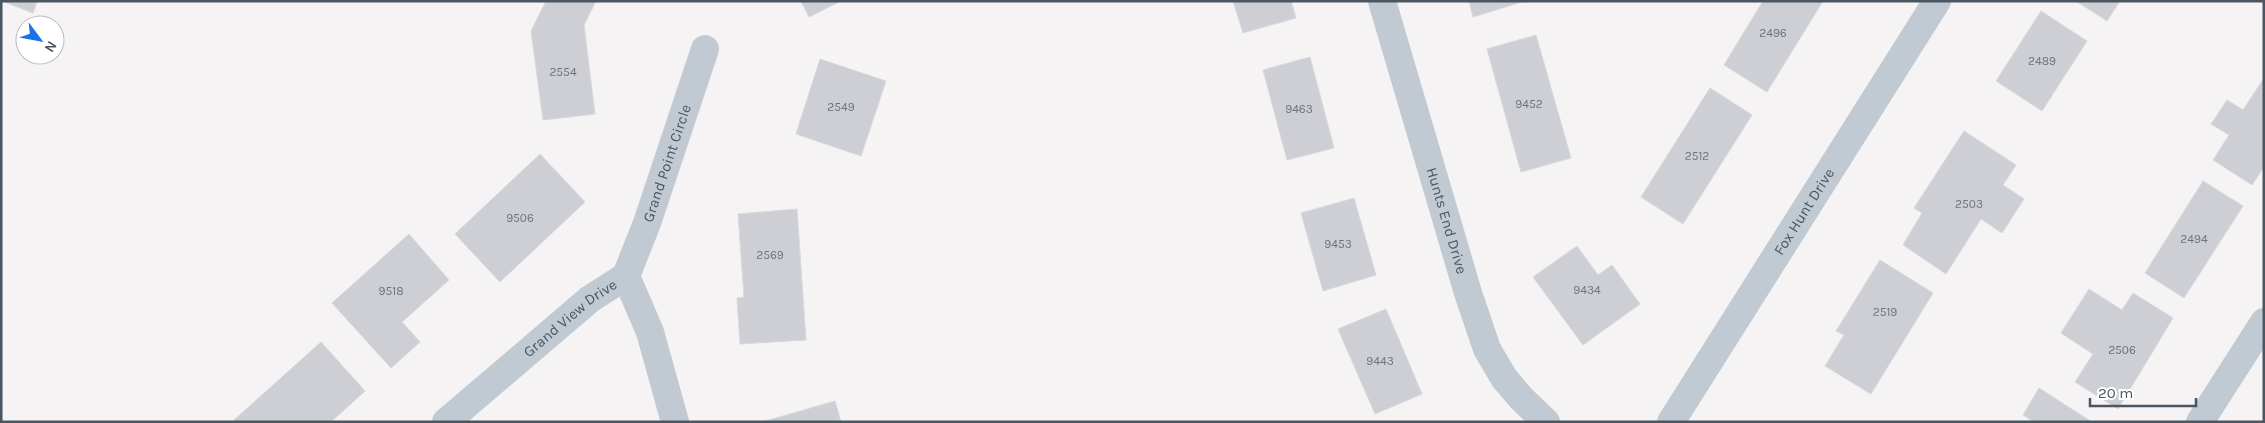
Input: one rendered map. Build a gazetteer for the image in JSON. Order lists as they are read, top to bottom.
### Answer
{
  "streets": {
    "street": [
      "Grand Point Circle",
      "Fox Hunt Drive",
      "Hunts End Drive",
      "Grand View Drive"
    ]
  },
  "crossings": [
    ["Grand Point Circle", "Grand View Drive"]
  ],
  "house_numbers": [
    "2496",
    "2489",
    "2554",
    "9452",
    "2549",
    "9463",
    "2512",
    "2503",
    "9506",
    "2494",
    "9453",
    "2569",
    "9434",
    "9518",
    "2519",
    "2506",
    "9443"
  ],
  "scale_bar": "20 m",
  "north": "bottom right"
}
